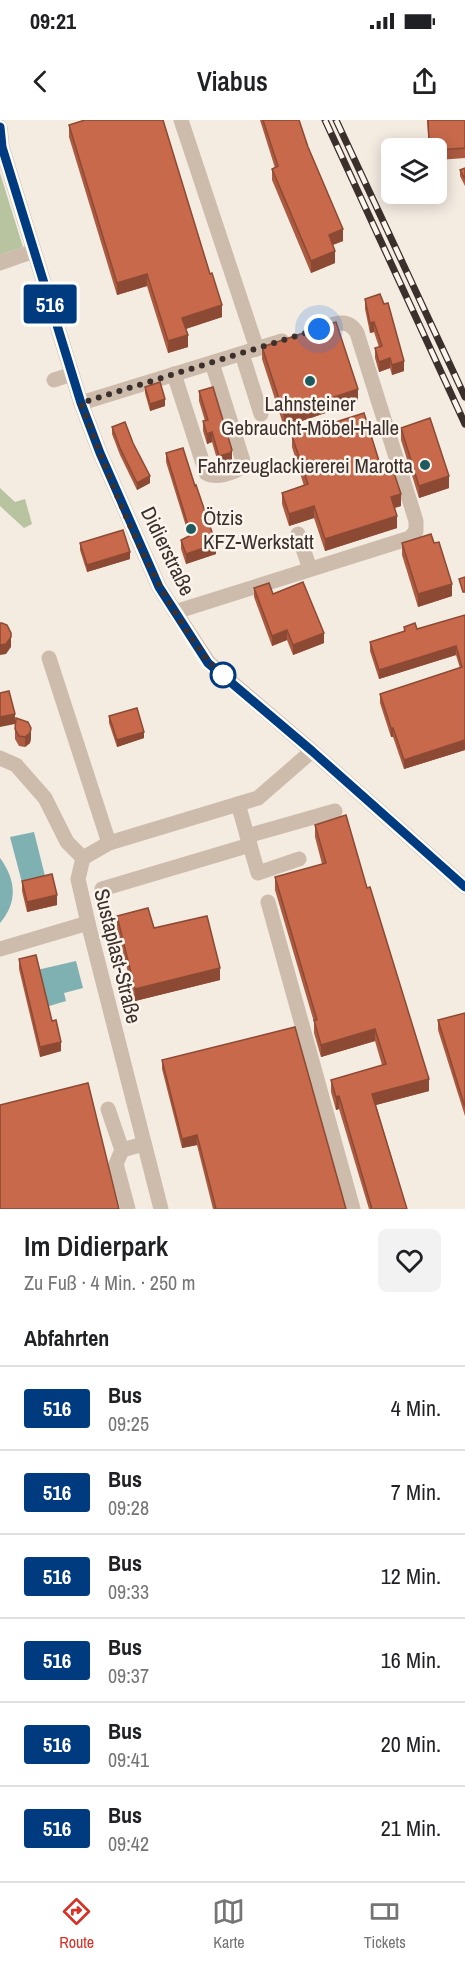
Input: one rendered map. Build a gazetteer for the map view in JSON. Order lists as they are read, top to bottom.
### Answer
{
  "streets": {
    "street": ["Didierstraße", "Sustaplast-Straße"]
  },
  "places": ["Lahnsteiner Gebraucht-Möbel-Halle", "Fahrzeuglackiererei Marotta", "Ötzis KFZ-Werkstatt"],
  "lines": ["bus line 516"],
  "page": {
    "status": "09:21",
    "header": "Viabus",
    "on_map": "516",
    "heading": [
      ["Im Didierpark", "Zu Fuß · 4 Min. · 250 m"],
      "Abfahrten"
    ],
    "list": [
      {
        "mark": "516",
        "name": "Bus",
        "note": "09:25",
        "value": "4 Min."
      },
      {
        "mark": "516",
        "name": "Bus",
        "note": "09:28",
        "value": "7 Min."
      },
      {
        "mark": "516",
        "name": "Bus",
        "note": "09:33",
        "value": "12 Min."
      },
      {
        "mark": "516",
        "name": "Bus",
        "note": "09:37",
        "value": "16 Min."
      },
      {
        "mark": "516",
        "name": "Bus",
        "note": "09:41",
        "value": "20 Min."
      },
      {
        "mark": "516",
        "name": "Bus",
        "note": "09:42",
        "value": "21 Min."
      }
    ],
    "tabs": ["Route", "Karte", "Tickets"]
  }
}
